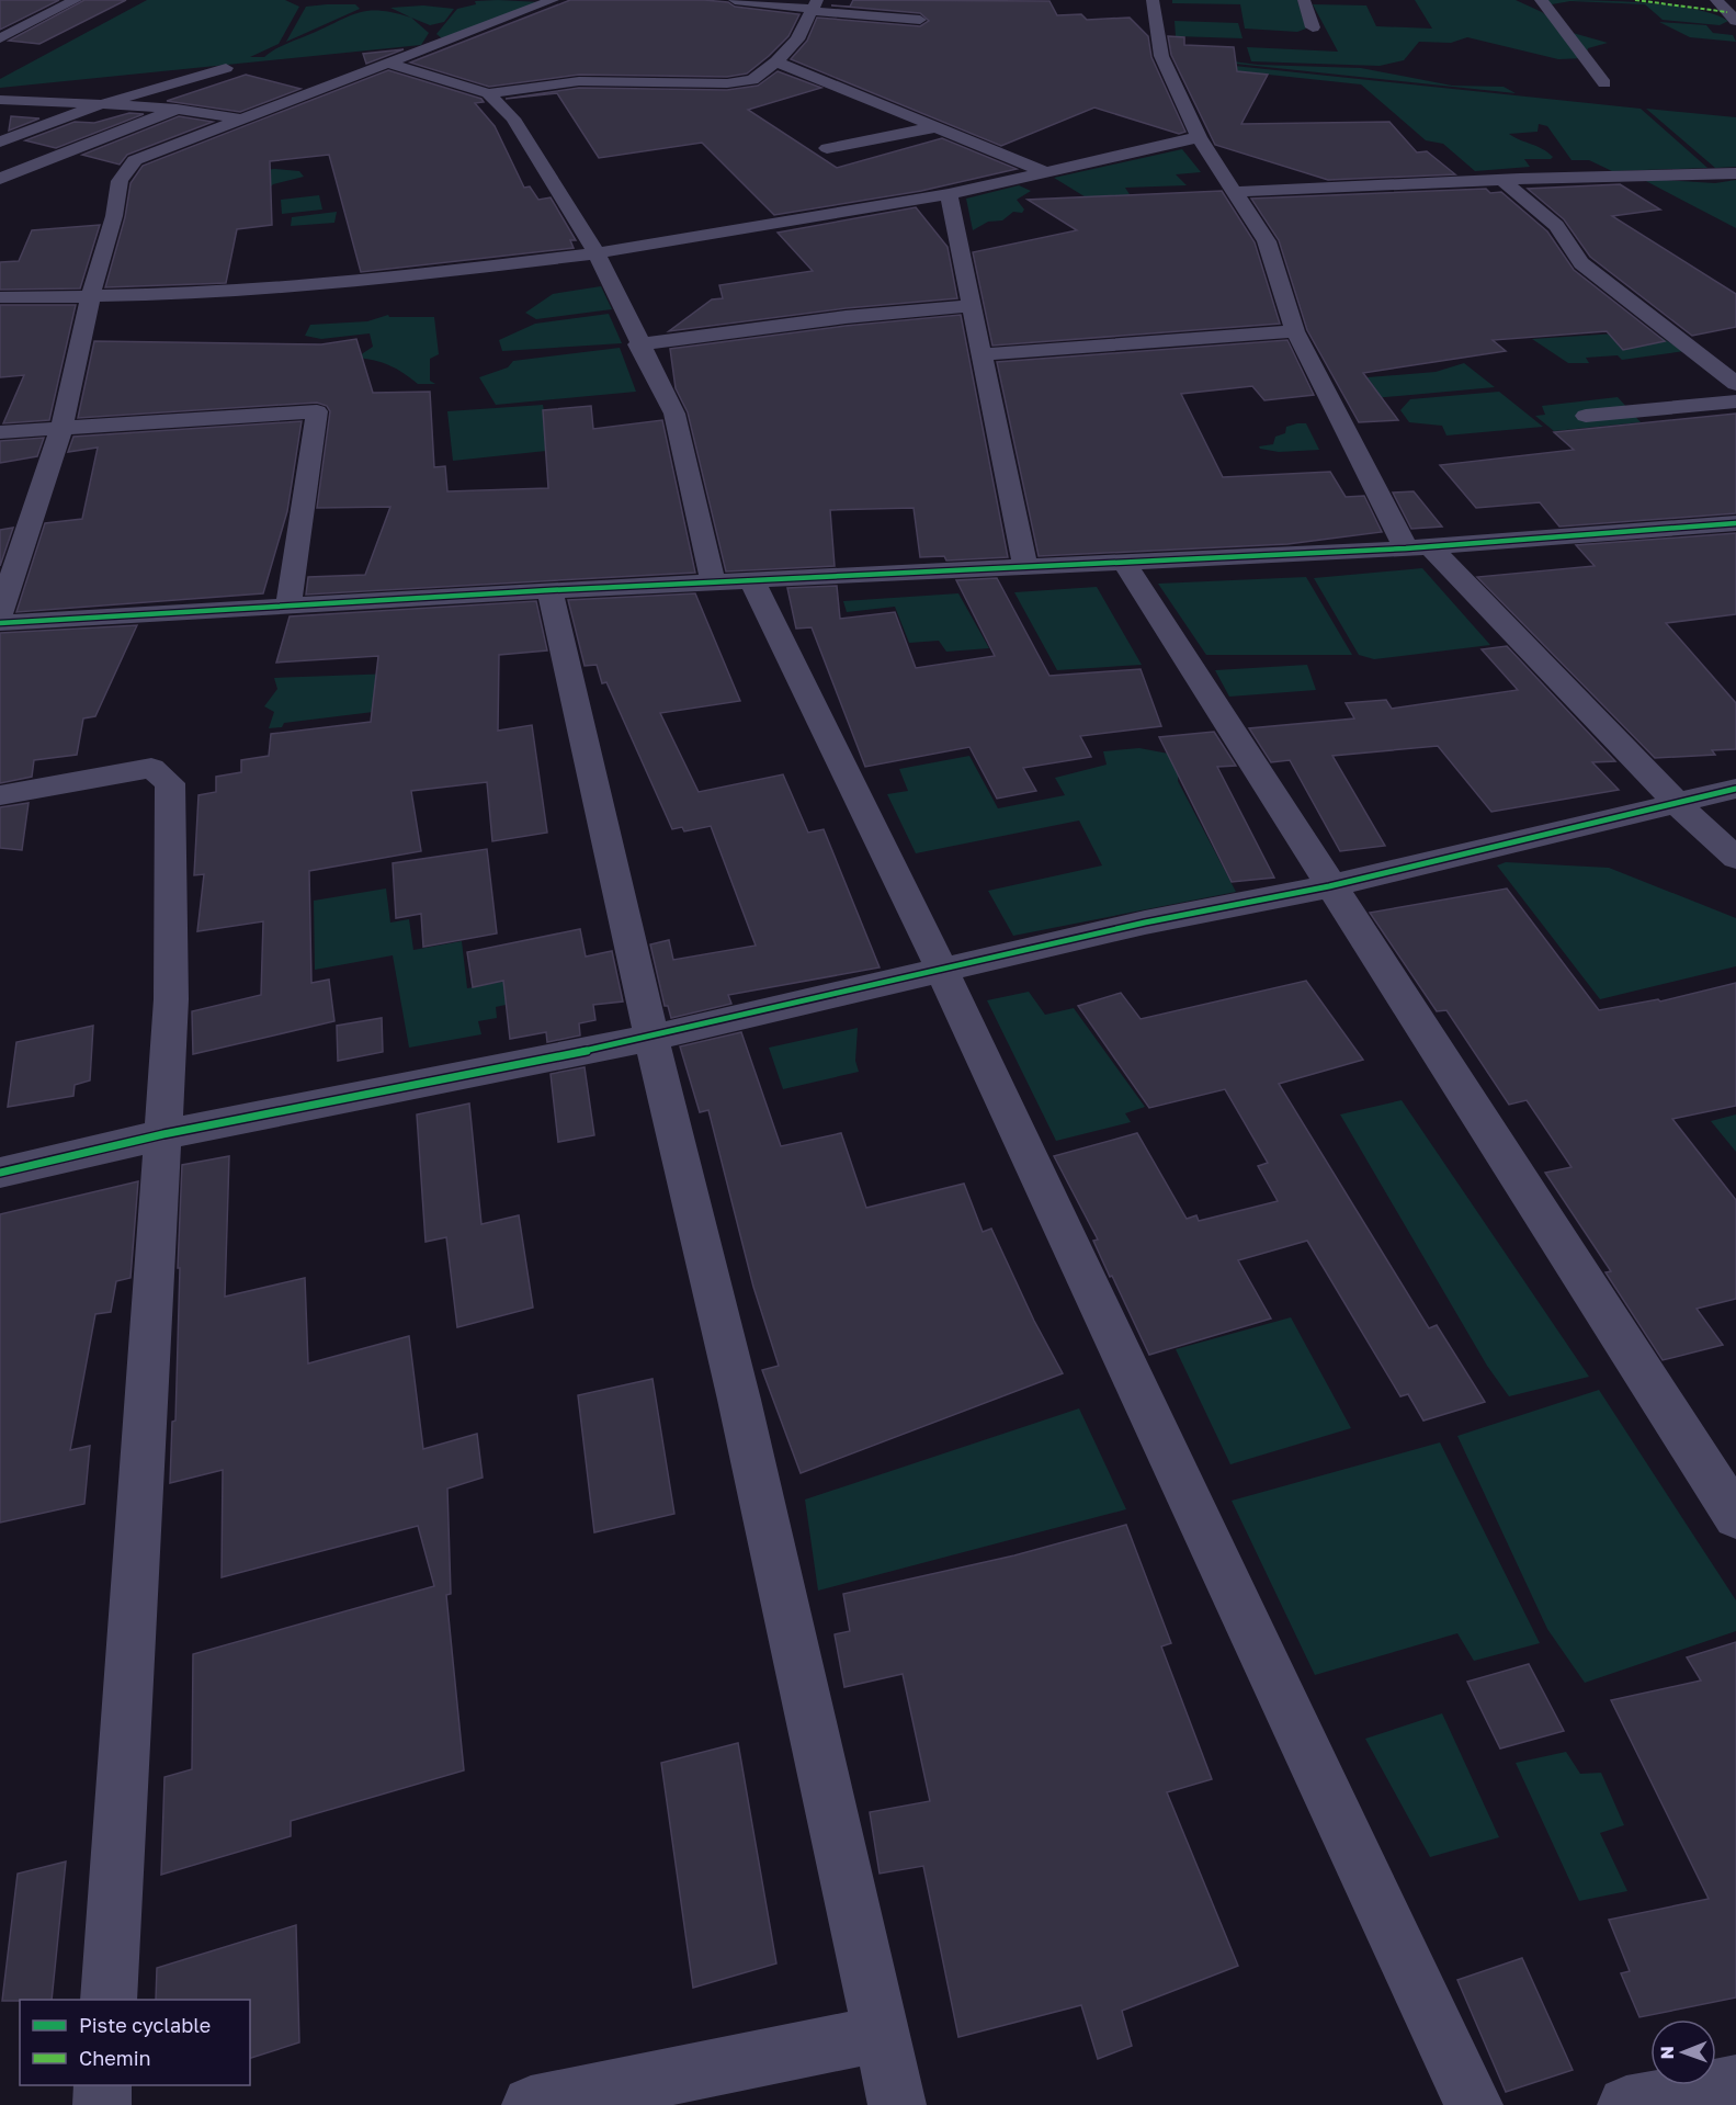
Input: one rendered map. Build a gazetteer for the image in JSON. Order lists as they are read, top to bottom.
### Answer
{
  "legend": ["Piste cyclable", "Chemin"],
  "north": "left"
}
